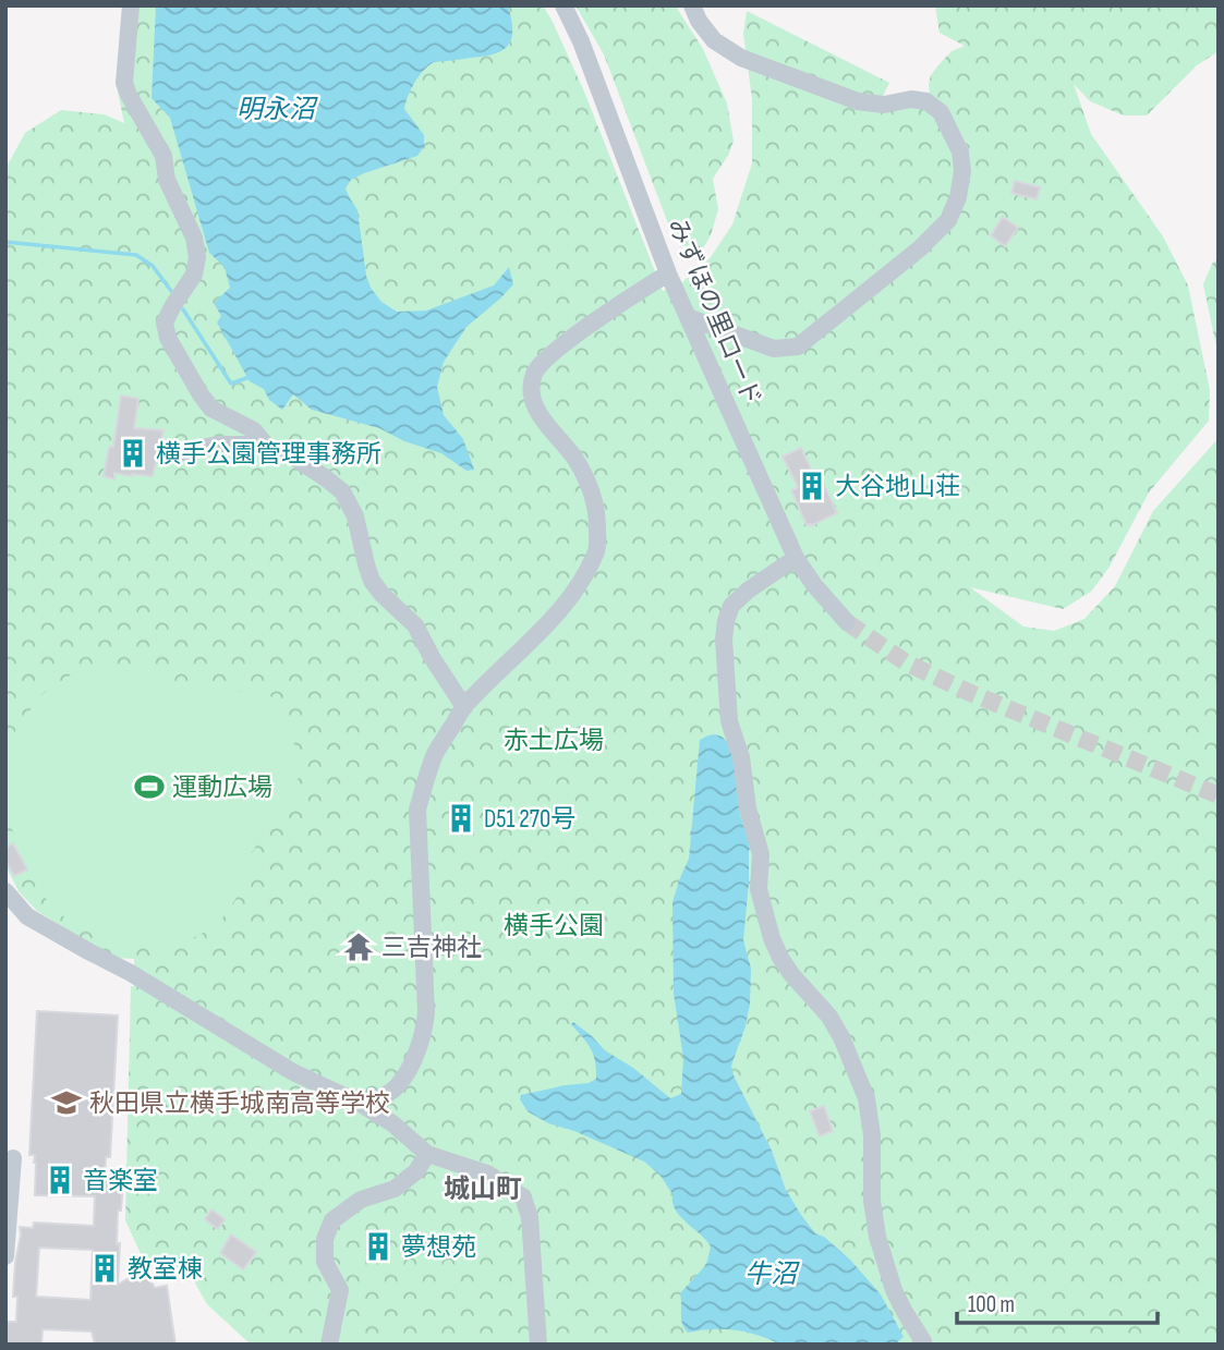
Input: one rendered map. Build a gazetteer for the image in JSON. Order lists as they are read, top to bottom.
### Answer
{
  "streets": {
    "street": ["みずほの里ロード"]
  },
  "districts": ["城山町"],
  "water": ["明永沼", "牛沼"],
  "parks": ["赤土広場", "横手公園"],
  "places": {
    "building": [
      "横手公園管理事務所",
      "大谷地山荘",
      "D51 270号",
      "音楽室",
      "夢想苑",
      "教室棟"
    ],
    "sports": ["運動広場"],
    "temple": ["三吉神社"],
    "school or university": ["秋田県立横手城南高等学校"]
  },
  "scale_bar": "100 m"
}
